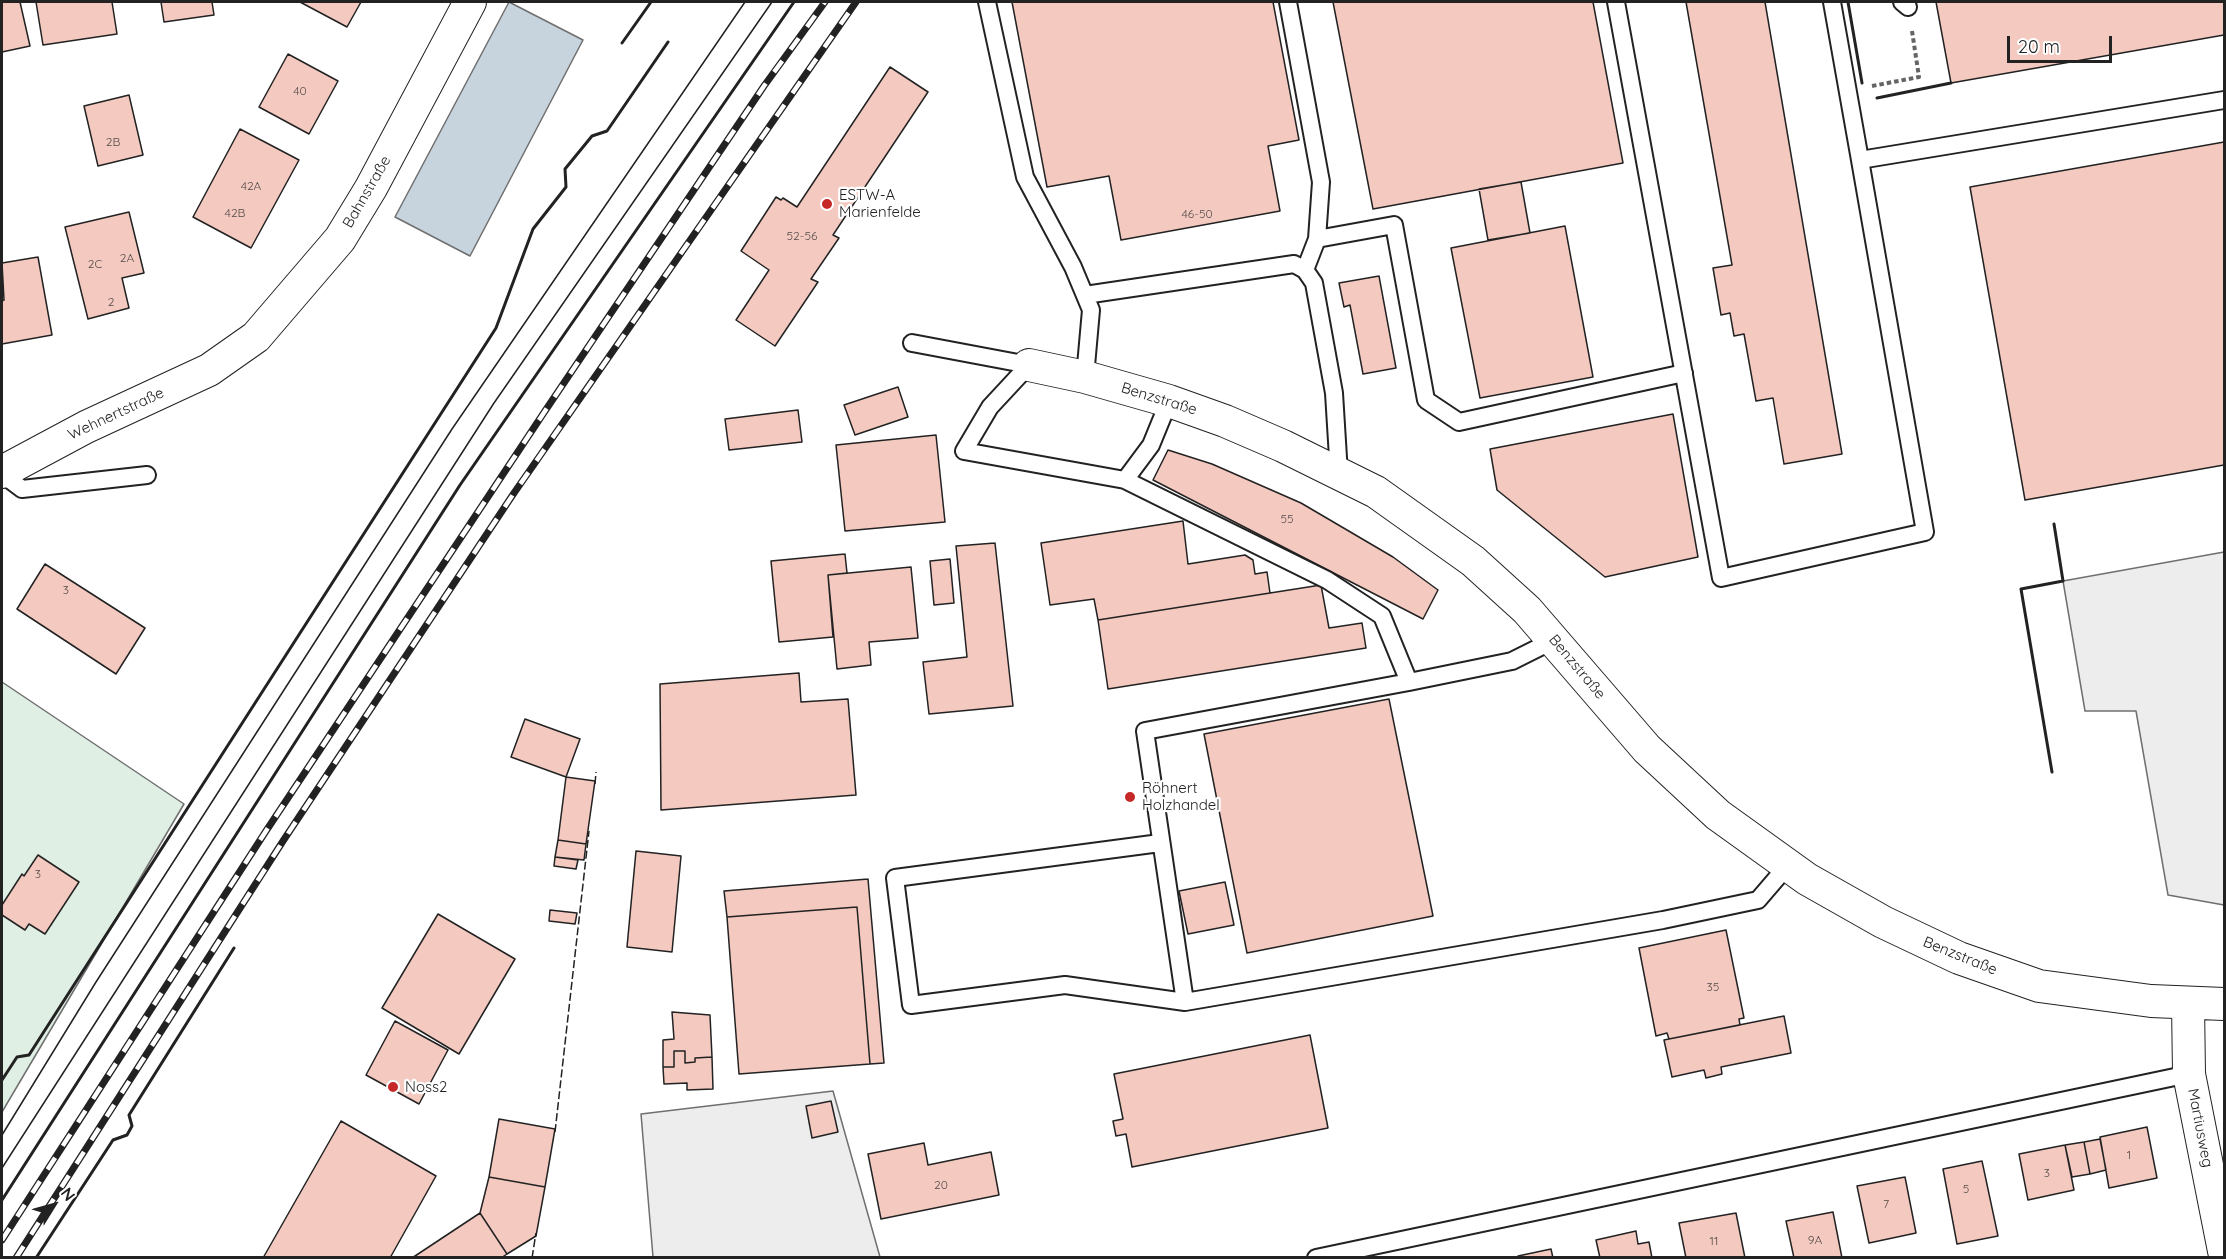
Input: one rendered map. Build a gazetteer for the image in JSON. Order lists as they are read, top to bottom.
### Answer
{
  "streets": {
    "street": [
      "Bahnstraße",
      "Benzstraße",
      "Wehnertstraße",
      "Martiusweg"
    ]
  },
  "crossings": [
    ["Bahnstraße", "Wehnertstraße"],
    ["Benzstraße", "Martiusweg"]
  ],
  "places": ["ESTW-A Marienfelde", "Röhnert Holzhandel", "Noss2"],
  "house_numbers": [
    "40",
    "2B",
    "42A",
    "42B",
    "46-50",
    "52-56",
    "2A",
    "2C",
    "2",
    "55",
    "3",
    "3",
    "35",
    "1",
    "3",
    "20",
    "5",
    "7",
    "9A",
    "11"
  ],
  "scale_bar": "20 m",
  "north": "top right"
}
